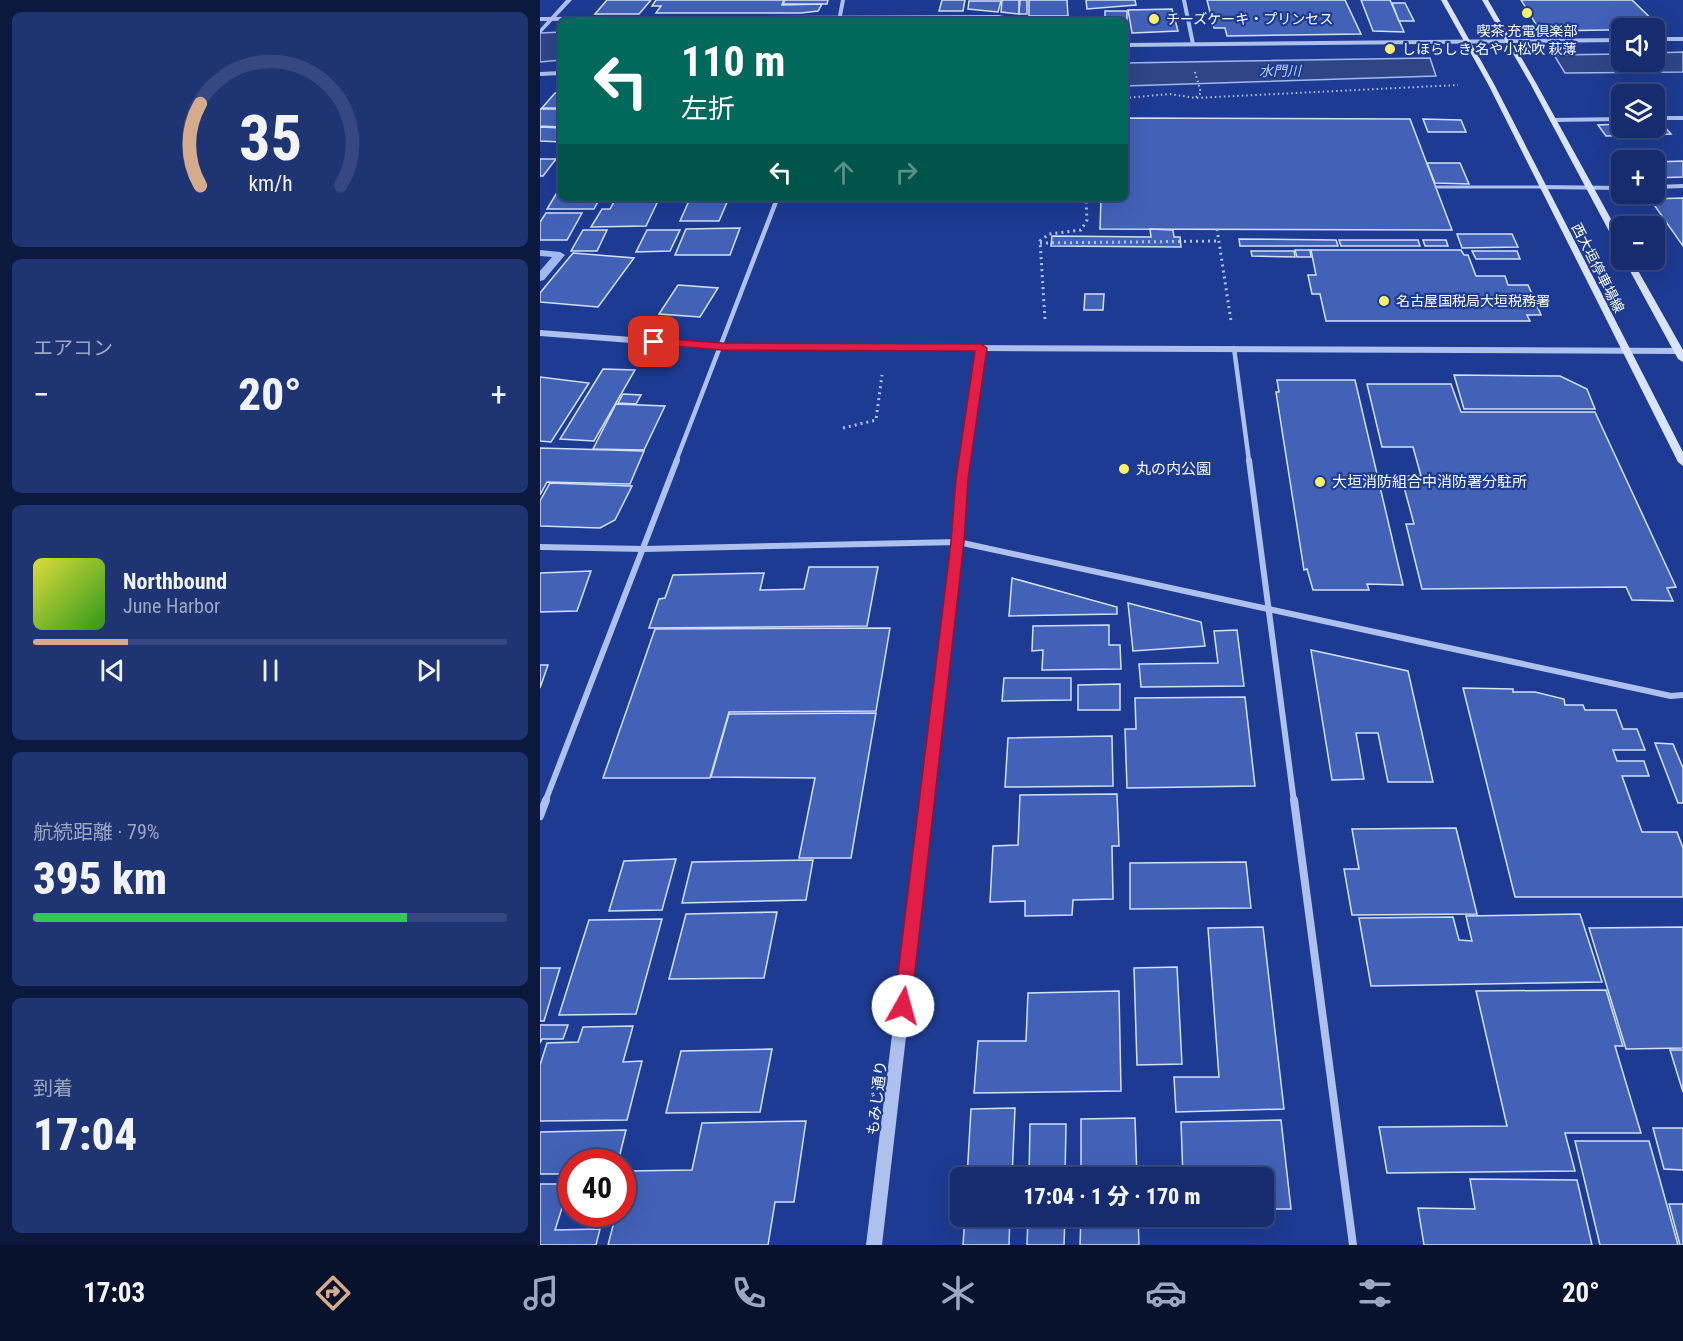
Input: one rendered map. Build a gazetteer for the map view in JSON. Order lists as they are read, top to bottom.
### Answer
{
  "streets": {
    "main road": ["西大垣停車場線"],
    "street": ["もみじ通り"]
  },
  "water": ["水門川"],
  "places": [
    "喫茶 充電倶楽部",
    "チーズケーキ・プリンセス",
    "しほらしき 名や小松吹 萩薄",
    "名古屋国税局大垣税務署",
    "丸の内公園",
    "大垣消防組合中消防署分駐所"
  ],
  "page": {
    "map_buttons": ["+", "−"],
    "turn": ["110 m", "左折"],
    "tile": [
      "エアコン",
      ["航続距離 · 79%", "395 km"],
      ["到着", "17:04"]
    ],
    "heat": ["−", "20°", "+"],
    "song": ["Northbound", "June Harbor"],
    "limit": "40",
    "trip": "17:04 · 1 分 · 170 m",
    "tabs": ["17:03", "20°"],
    "gauge": ["35", "km/h"]
  }
}
